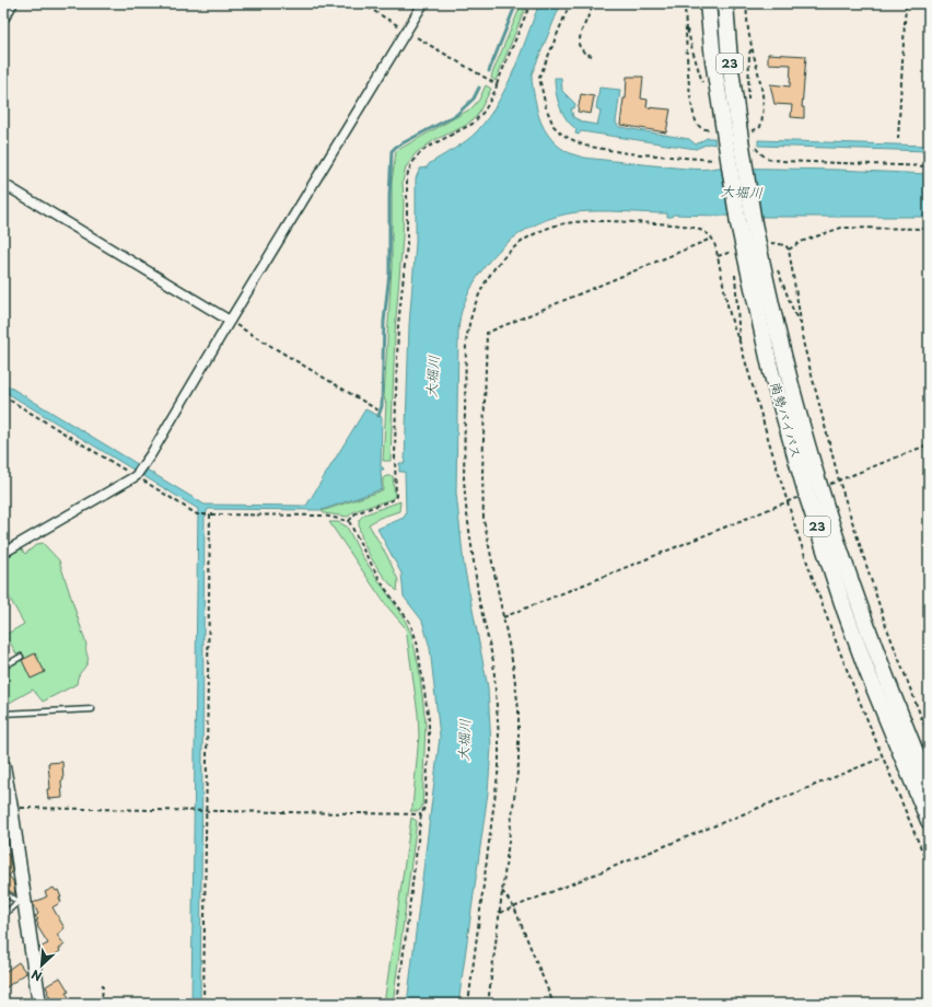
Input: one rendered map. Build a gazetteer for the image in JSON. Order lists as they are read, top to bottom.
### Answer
{
  "streets": {
    "highway": ["23", "南勢バイパス"]
  },
  "water": ["大堀川"],
  "north": "bottom left"
}
